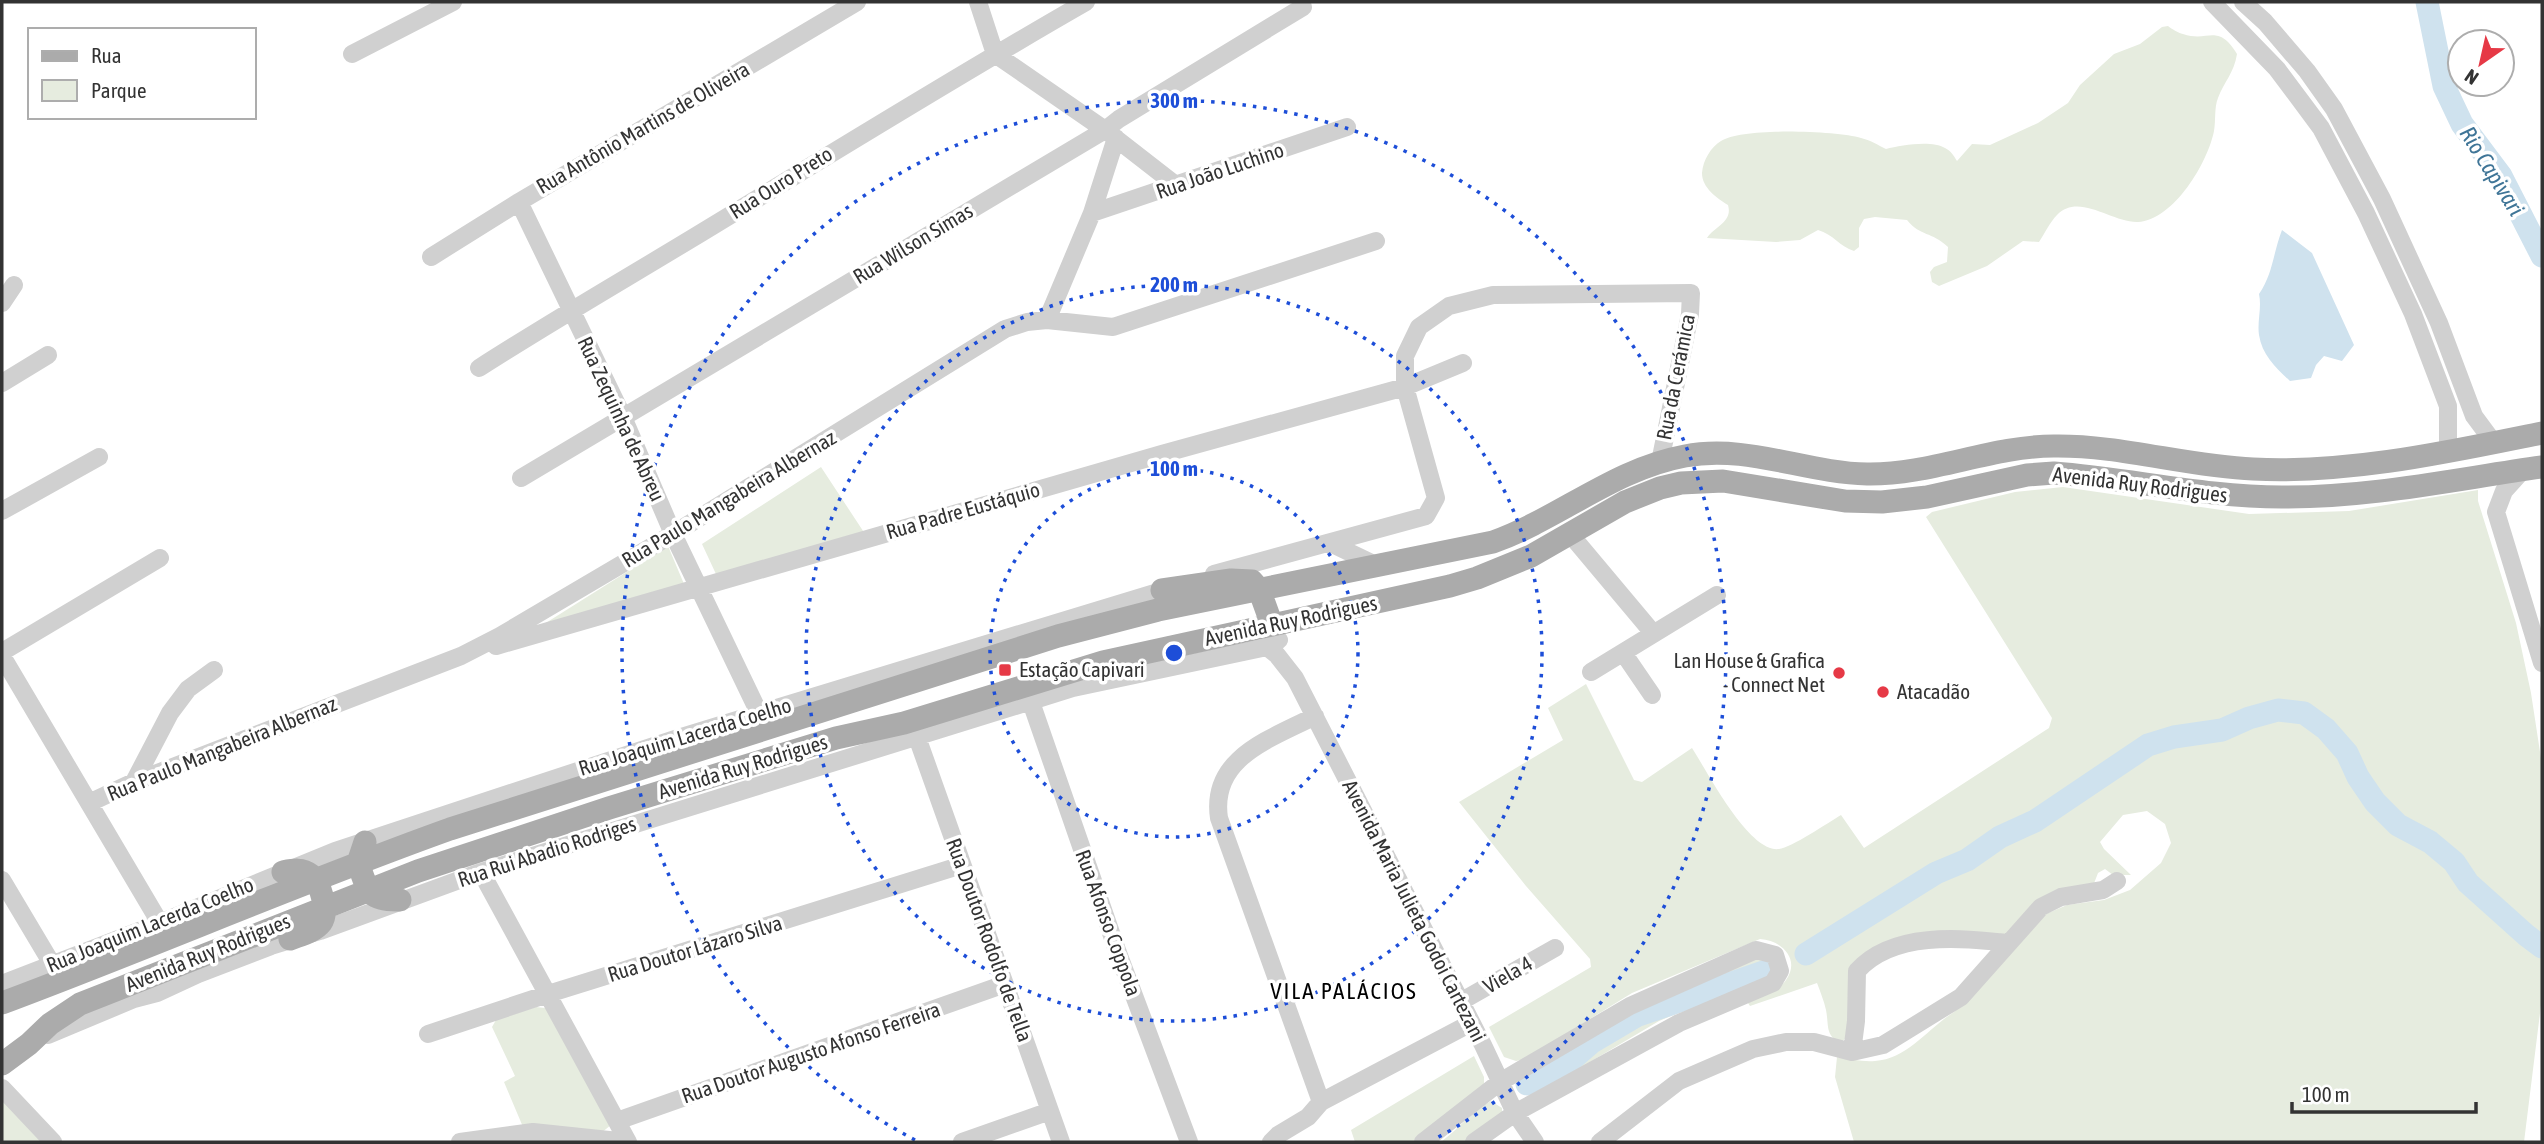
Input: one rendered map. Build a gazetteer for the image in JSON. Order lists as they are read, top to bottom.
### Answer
{
  "streets": {
    "main road": ["Avenida Ruy Rodrigues"],
    "street": [
      "Rua Antônio Martins de Oliveira",
      "Rua João Luchino",
      "Rua Ouro Preto",
      "Rua Wilson Simas",
      "Rua da Cerámica",
      "Rua Zequinha de Abreu",
      "Rua Paulo Mangabeira Albernaz",
      "Rua Padre Eustáquio",
      "Rua Joaquim Lacerda Coelho",
      "Rua Rui Abadio Rodriges",
      "Avenida Maria Julieta Godoi Cartezani",
      "Rua Afonso Coppola",
      "Rua Doutor Rodolfo de Tella",
      "Rua Doutor Lázaro Silva",
      "Viela 4",
      "Rua Doutor Augusto Afonso Ferreira"
    ]
  },
  "crossings": [
    ["Rua Antônio Martins de Oliveira", "Rua Zequinha de Abreu"],
    ["Rua Ouro Preto", "Rua Zequinha de Abreu"],
    ["Rua Wilson Simas", "Rua Zequinha de Abreu"],
    ["Rua da Cerámica", "Avenida Ruy Rodrigues"],
    ["Rua da Cerámica", "Rua Joaquim Lacerda Coelho"],
    ["Rua Zequinha de Abreu", "Rua Paulo Mangabeira Albernaz"],
    ["Rua Zequinha de Abreu", "Rua Padre Eustáquio"],
    ["Rua Zequinha de Abreu", "Rua Joaquim Lacerda Coelho"],
    ["Avenida Ruy Rodrigues", "Rua Joaquim Lacerda Coelho"],
    ["Avenida Ruy Rodrigues", "Rua Rui Abadio Rodriges"],
    ["Avenida Ruy Rodrigues", "Avenida Maria Julieta Godoi Cartezani"],
    ["Rua Paulo Mangabeira Albernaz", "Rua Padre Eustáquio"],
    ["Rua Padre Eustáquio", "Rua Joaquim Lacerda Coelho"],
    ["Rua Rui Abadio Rodriges", "Avenida Maria Julieta Godoi Cartezani"],
    ["Rua Rui Abadio Rodriges", "Rua Afonso Coppola"],
    ["Rua Rui Abadio Rodriges", "Rua Doutor Rodolfo de Tella"],
    ["Avenida Maria Julieta Godoi Cartezani", "Viela 4"],
    ["Rua Doutor Rodolfo de Tella", "Rua Doutor Lázaro Silva"],
    ["Rua Doutor Rodolfo de Tella", "Rua Doutor Augusto Afonso Ferreira"]
  ],
  "districts": ["VILA PALÁCIOS"],
  "water": ["Rio Capivari"],
  "places": {
    "transit": ["Estação Capivari"],
    "other": ["Lan House & Grafica - Connect Net", "Atacadão"]
  },
  "legend": ["Rua", "Parque"],
  "scale_bar": "100 m",
  "north": "bottom left",
  "rings": ["300 m", "200 m", "100 m"]
}
